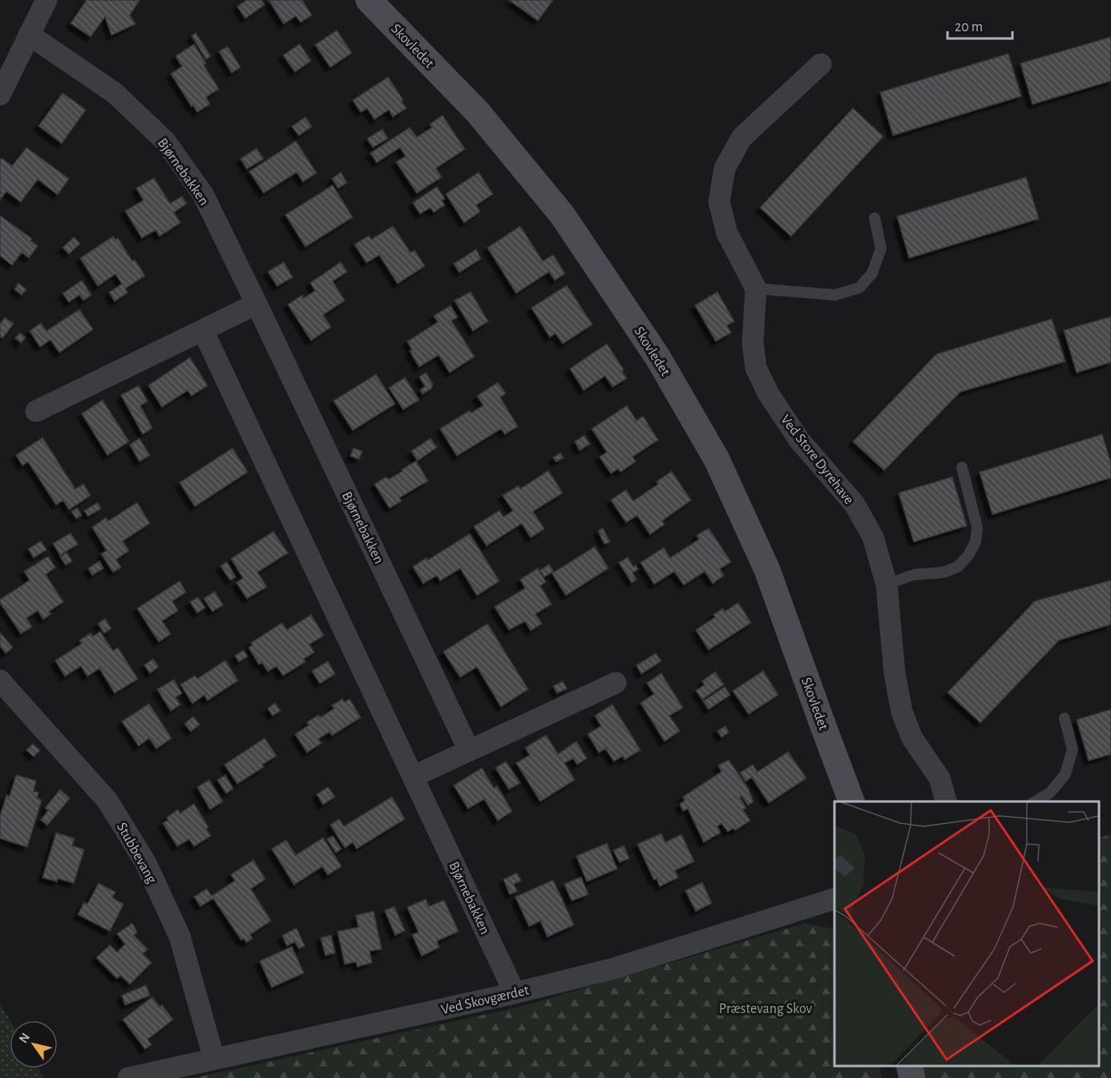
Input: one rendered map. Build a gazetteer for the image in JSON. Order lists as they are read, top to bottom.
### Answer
{
  "streets": {
    "street": [
      "Skovledet",
      "Bjørnebakken",
      "Ved Store Dyrehave",
      "Stubbevang",
      "Ved Skovgærdet"
    ]
  },
  "crossings": [
    ["Bjørnebakken", "Ved Skovgærdet"],
    ["Stubbevang", "Ved Skovgærdet"]
  ],
  "parks": ["Præstevang Skov"],
  "scale_bar": "20 m",
  "north": "top left"
}
